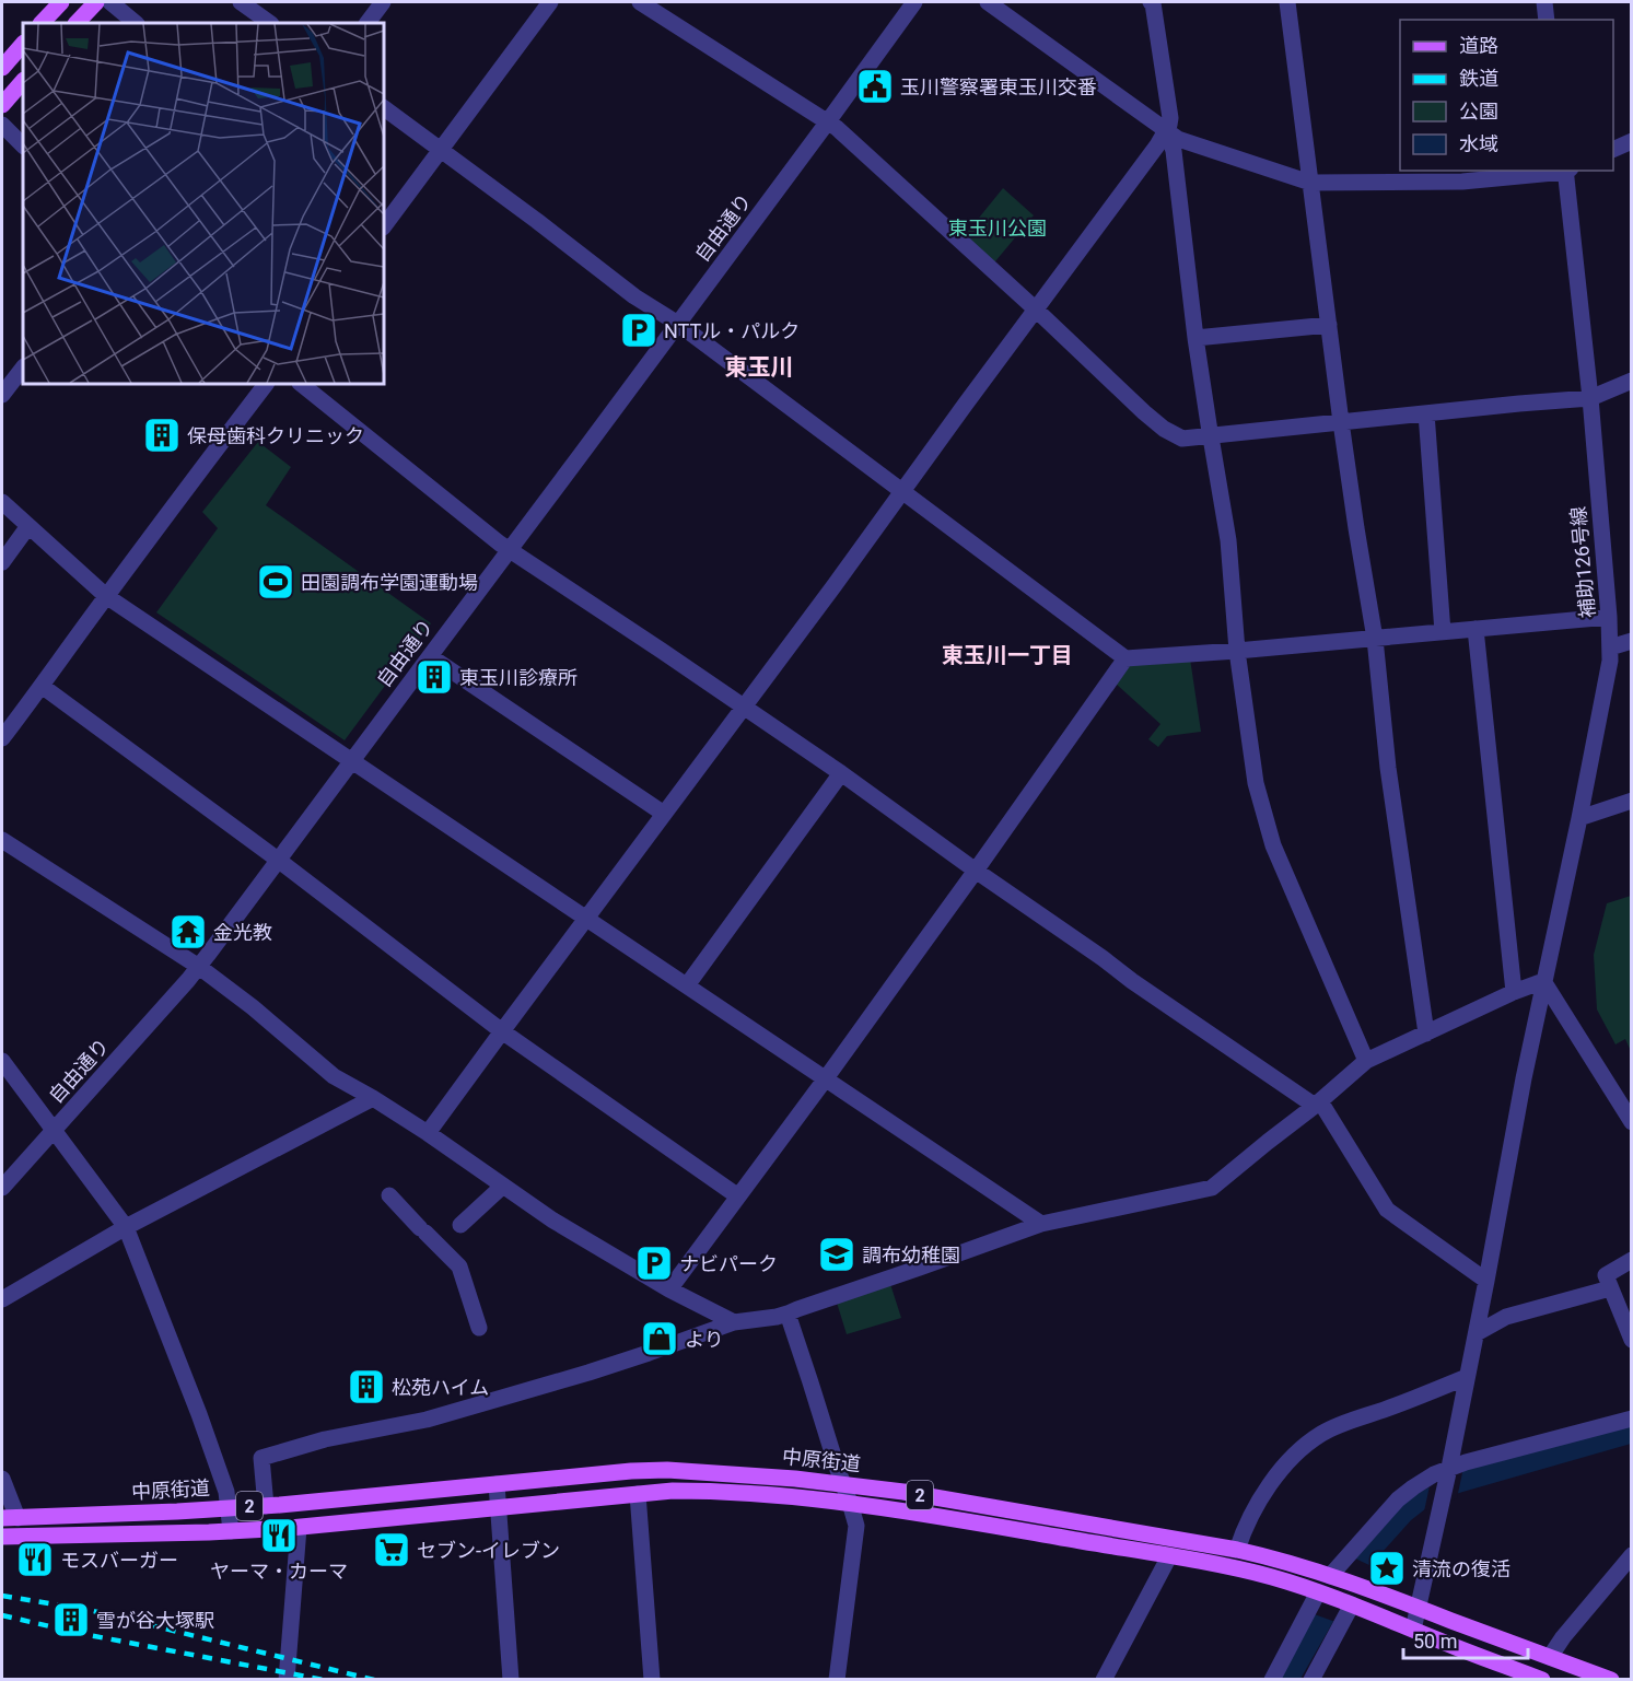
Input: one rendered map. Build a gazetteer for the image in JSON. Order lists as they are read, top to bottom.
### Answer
{
  "streets": {
    "main road": ["中原街道", "2"],
    "street": ["自由通り", "補助126号線"]
  },
  "crossings": [
    ["補助126号線", "中原街道"]
  ],
  "districts": ["東玉川", "東玉川一丁目"],
  "parks": ["東玉川公園"],
  "places": {
    "public building": ["玉川警察署東玉川交番"],
    "parking": ["NTTル・パルク", "ナビパーク"],
    "building": [
      "保母歯科クリニック",
      "東玉川診療所",
      "松苑ハイム",
      "雪が谷大塚駅"
    ],
    "sports": ["田園調布学園運動場"],
    "temple": ["金光教"],
    "school or university": ["調布幼稚園"],
    "shop": ["より"],
    "restaurant": ["ヤーマ・カーマ", "モスバーガー"],
    "supermarket": ["セブン-イレブン"],
    "place": ["清流の復活"]
  },
  "legend": [
    "道路",
    "鉄道",
    "公園",
    "水域"
  ],
  "scale_bar": "50 m"
}
